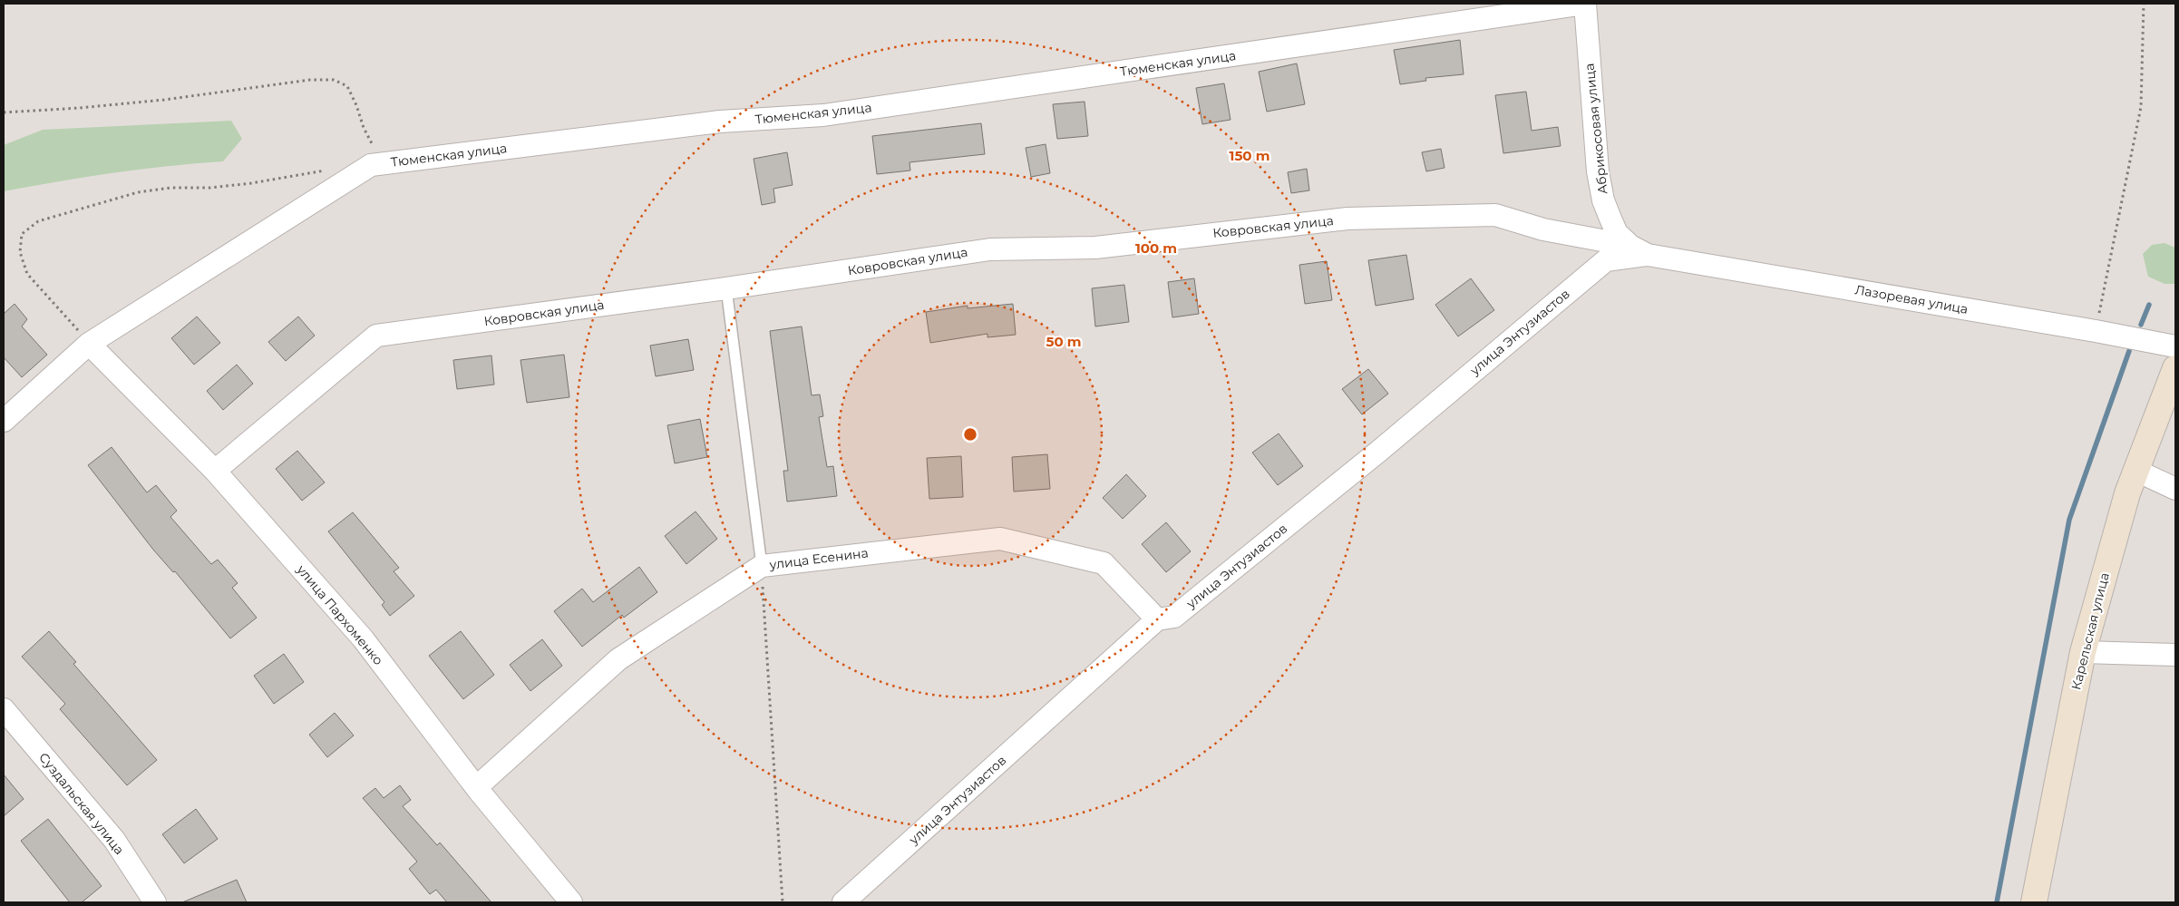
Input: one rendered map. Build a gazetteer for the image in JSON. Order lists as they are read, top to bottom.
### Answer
{
  "streets": {
    "main road": ["Карельская улица"],
    "street": [
      "Тюменская улица",
      "Абрикосовая улица",
      "Ковровская улица",
      "Лазоревая улица",
      "улица Энтузиастов",
      "улица Есенина",
      "улица Пархоменко",
      "Суздальская улица"
    ]
  },
  "crossings": [
    ["Тюменская улица", "Абрикосовая улица"],
    ["Тюменская улица", "улица Пархоменко"],
    ["Абрикосовая улица", "Ковровская улица"],
    ["Абрикосовая улица", "Лазоревая улица"],
    ["Абрикосовая улица", "улица Энтузиастов"],
    ["Ковровская улица", "Лазоревая улица"],
    ["Ковровская улица", "улица Энтузиастов"],
    ["Ковровская улица", "улица Пархоменко"],
    ["Лазоревая улица", "улица Энтузиастов"],
    ["улица Энтузиастов", "улица Есенина"],
    ["улица Есенина", "улица Пархоменко"]
  ],
  "rings": ["150 m", "100 m", "50 m"]
}
